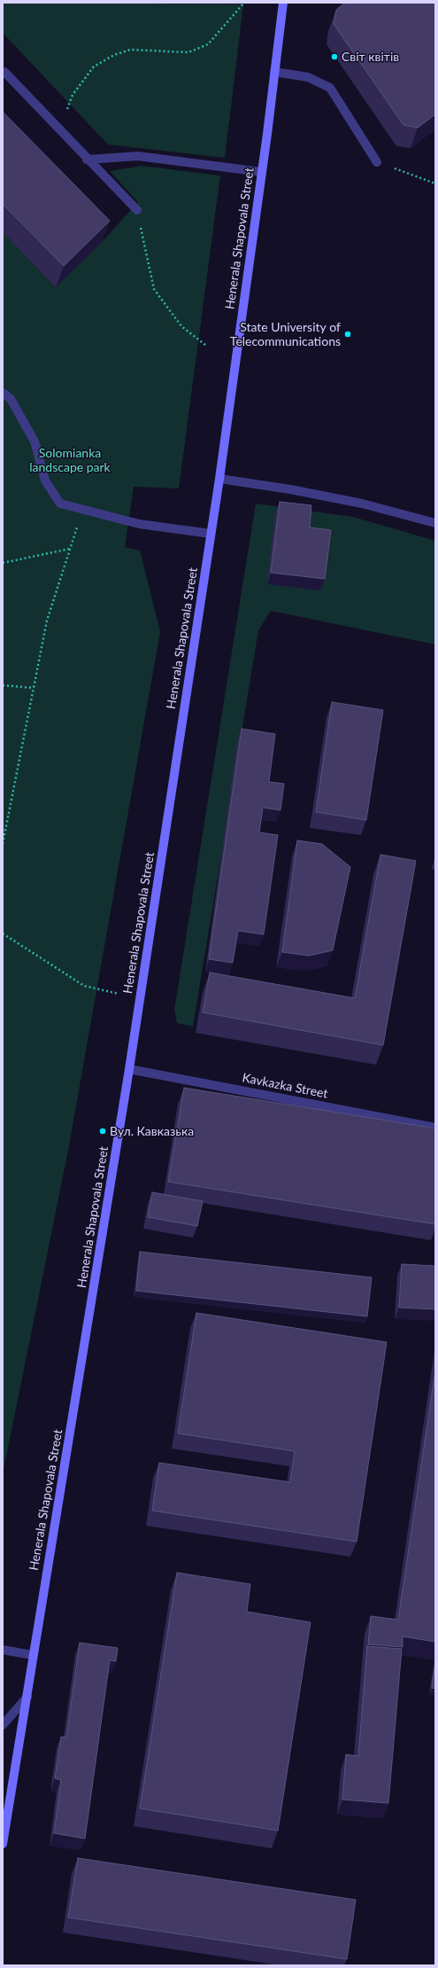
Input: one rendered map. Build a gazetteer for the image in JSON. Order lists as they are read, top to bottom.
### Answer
{
  "streets": {
    "street": ["Henerala Shapovala Street", "Kavkazka Street"]
  },
  "crossings": [
    ["Henerala Shapovala Street", "Kavkazka Street"]
  ],
  "parks": ["Solomianka landscape park"],
  "places": ["Світ квітів", "State University of Telecommunications", "Вул. Кавказька"]
}
